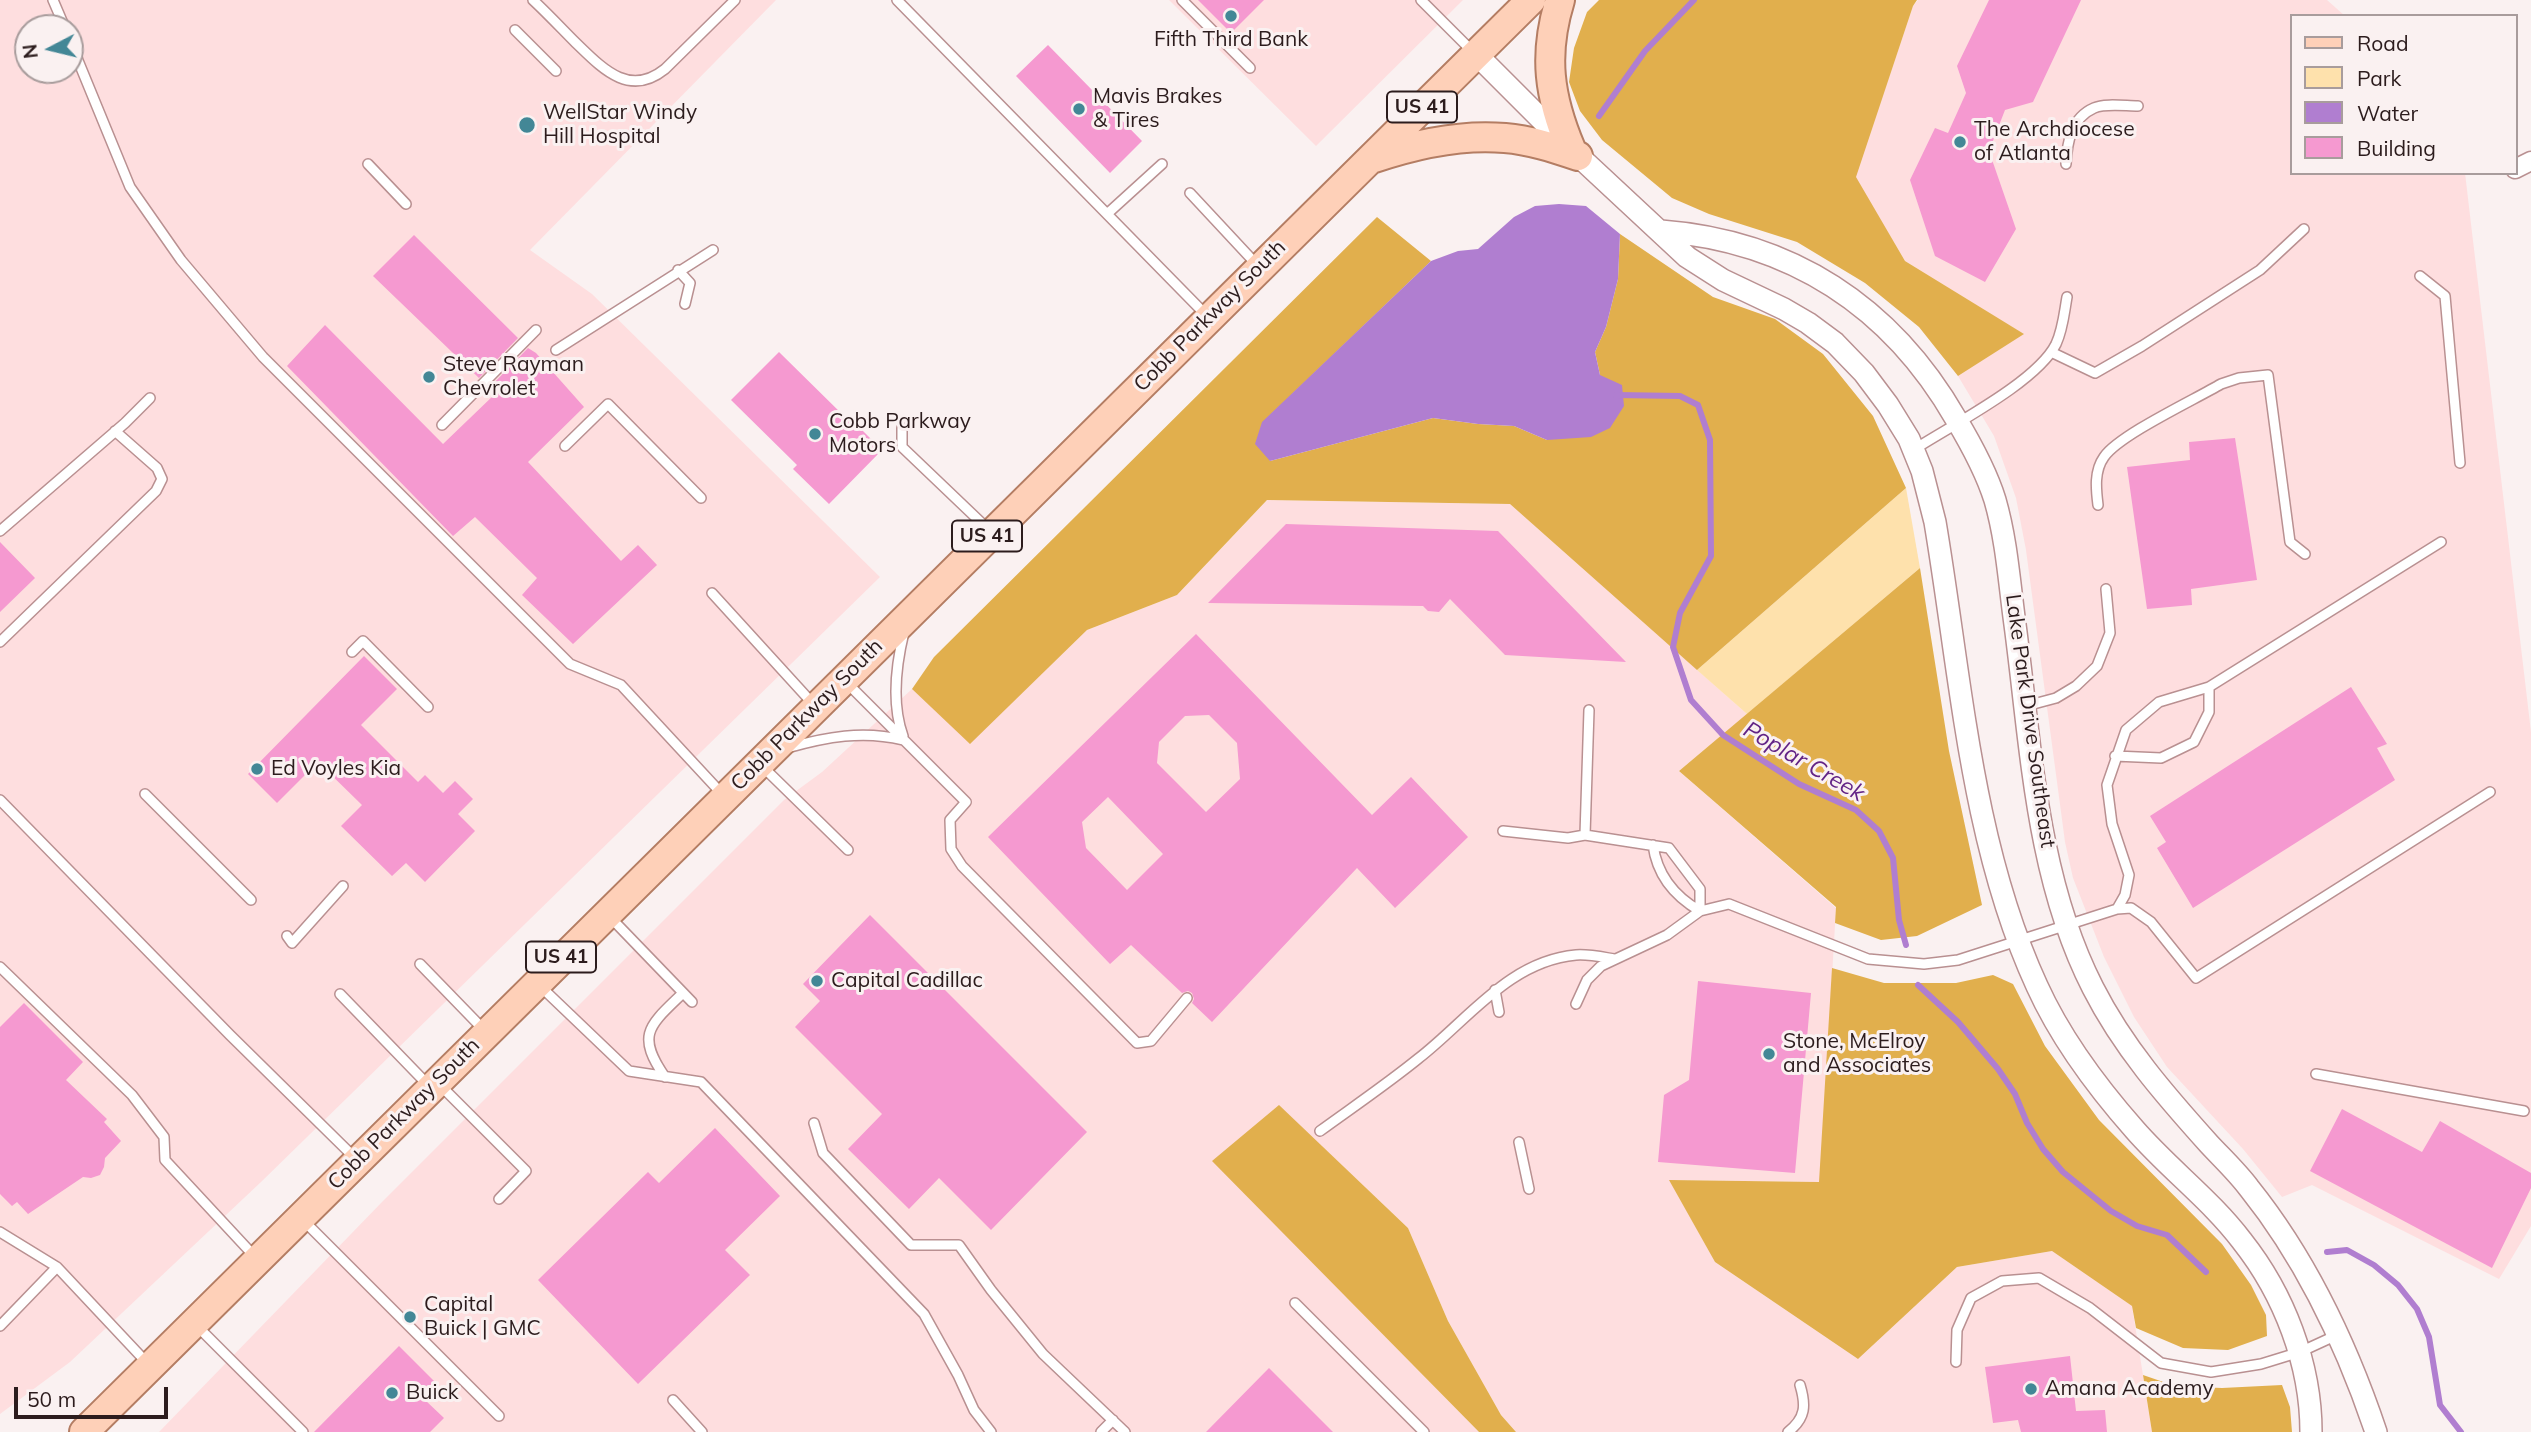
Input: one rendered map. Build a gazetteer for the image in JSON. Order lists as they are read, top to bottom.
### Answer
{
  "streets": {
    "main road": ["US 41", "Cobb Parkway South"],
    "street": ["Lake Park Drive Southeast"]
  },
  "water": ["Poplar Creek"],
  "places": [
    "Fifth Third Bank",
    "Mavis Brakes & Tires",
    "WellStar Windy Hill Hospital",
    "The Archdiocese of Atlanta",
    "Steve Rayman Chevrolet",
    "Cobb Parkway Motors",
    "Ed Voyles Kia",
    "Capital Cadillac",
    "Stone, McElroy and Associates",
    "Capital Buick | GMC",
    "Amana Academy",
    "Buick"
  ],
  "legend": [
    "Road",
    "Park",
    "Water",
    "Building"
  ],
  "scale_bar": "50 m",
  "north": "left"
}
